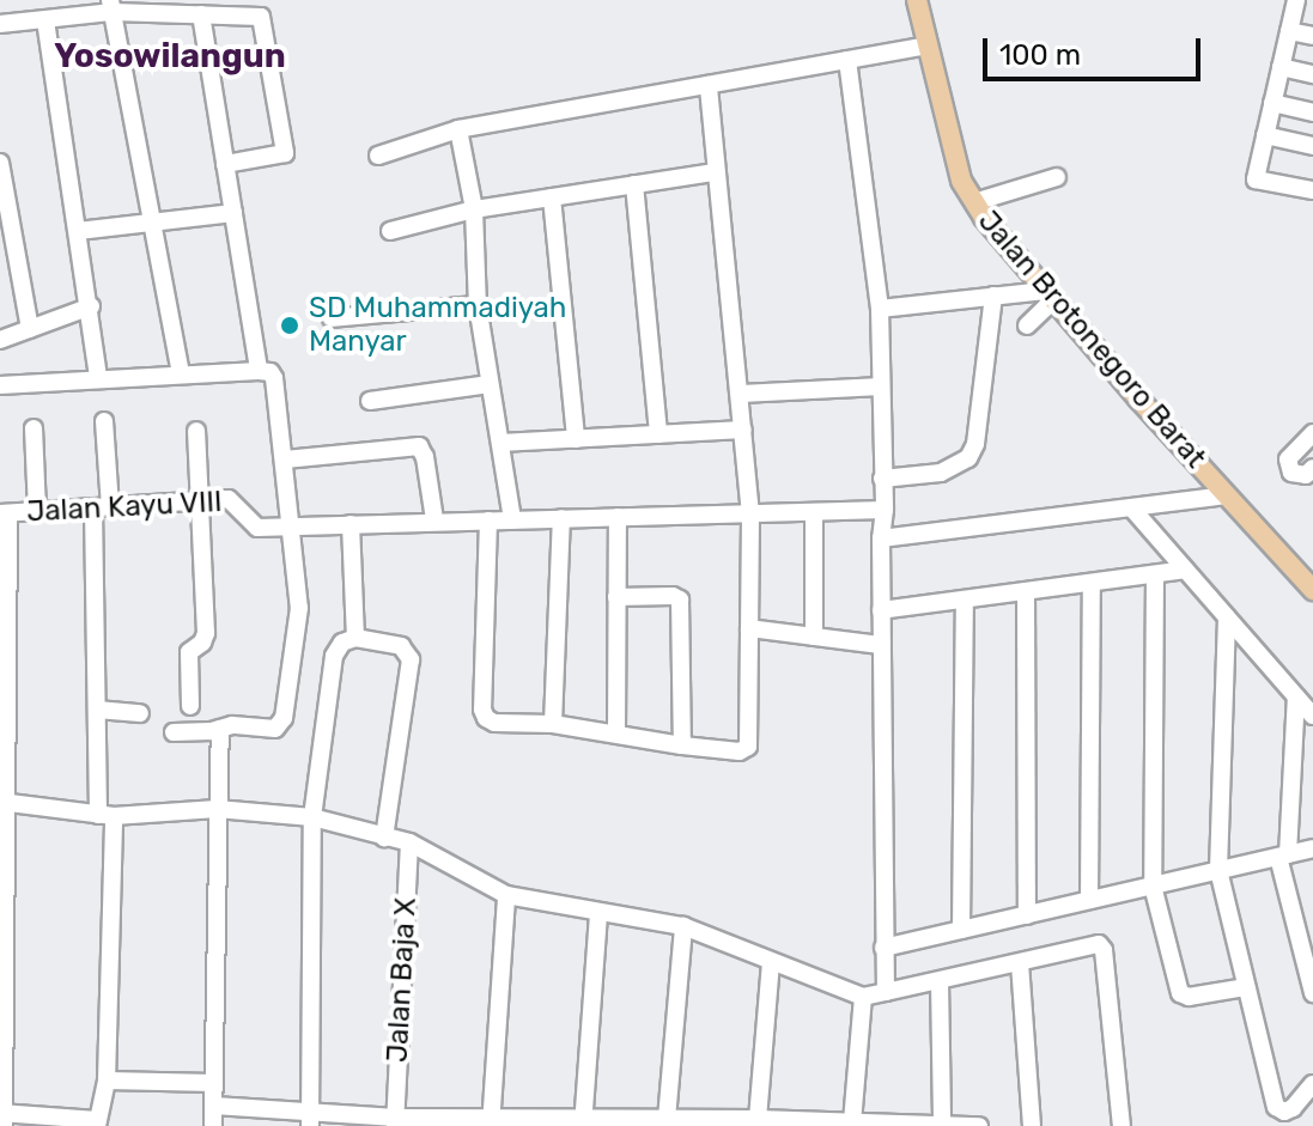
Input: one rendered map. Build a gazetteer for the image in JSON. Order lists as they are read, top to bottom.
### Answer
{
  "streets": {
    "main road": ["Jalan Brotonegoro Barat"],
    "street": ["Jalan Kayu VIII", "Jalan Baja X"]
  },
  "districts": ["Yosowilangun"],
  "places": ["SD Muhammadiyah Manyar"],
  "scale_bar": "100 m"
}
